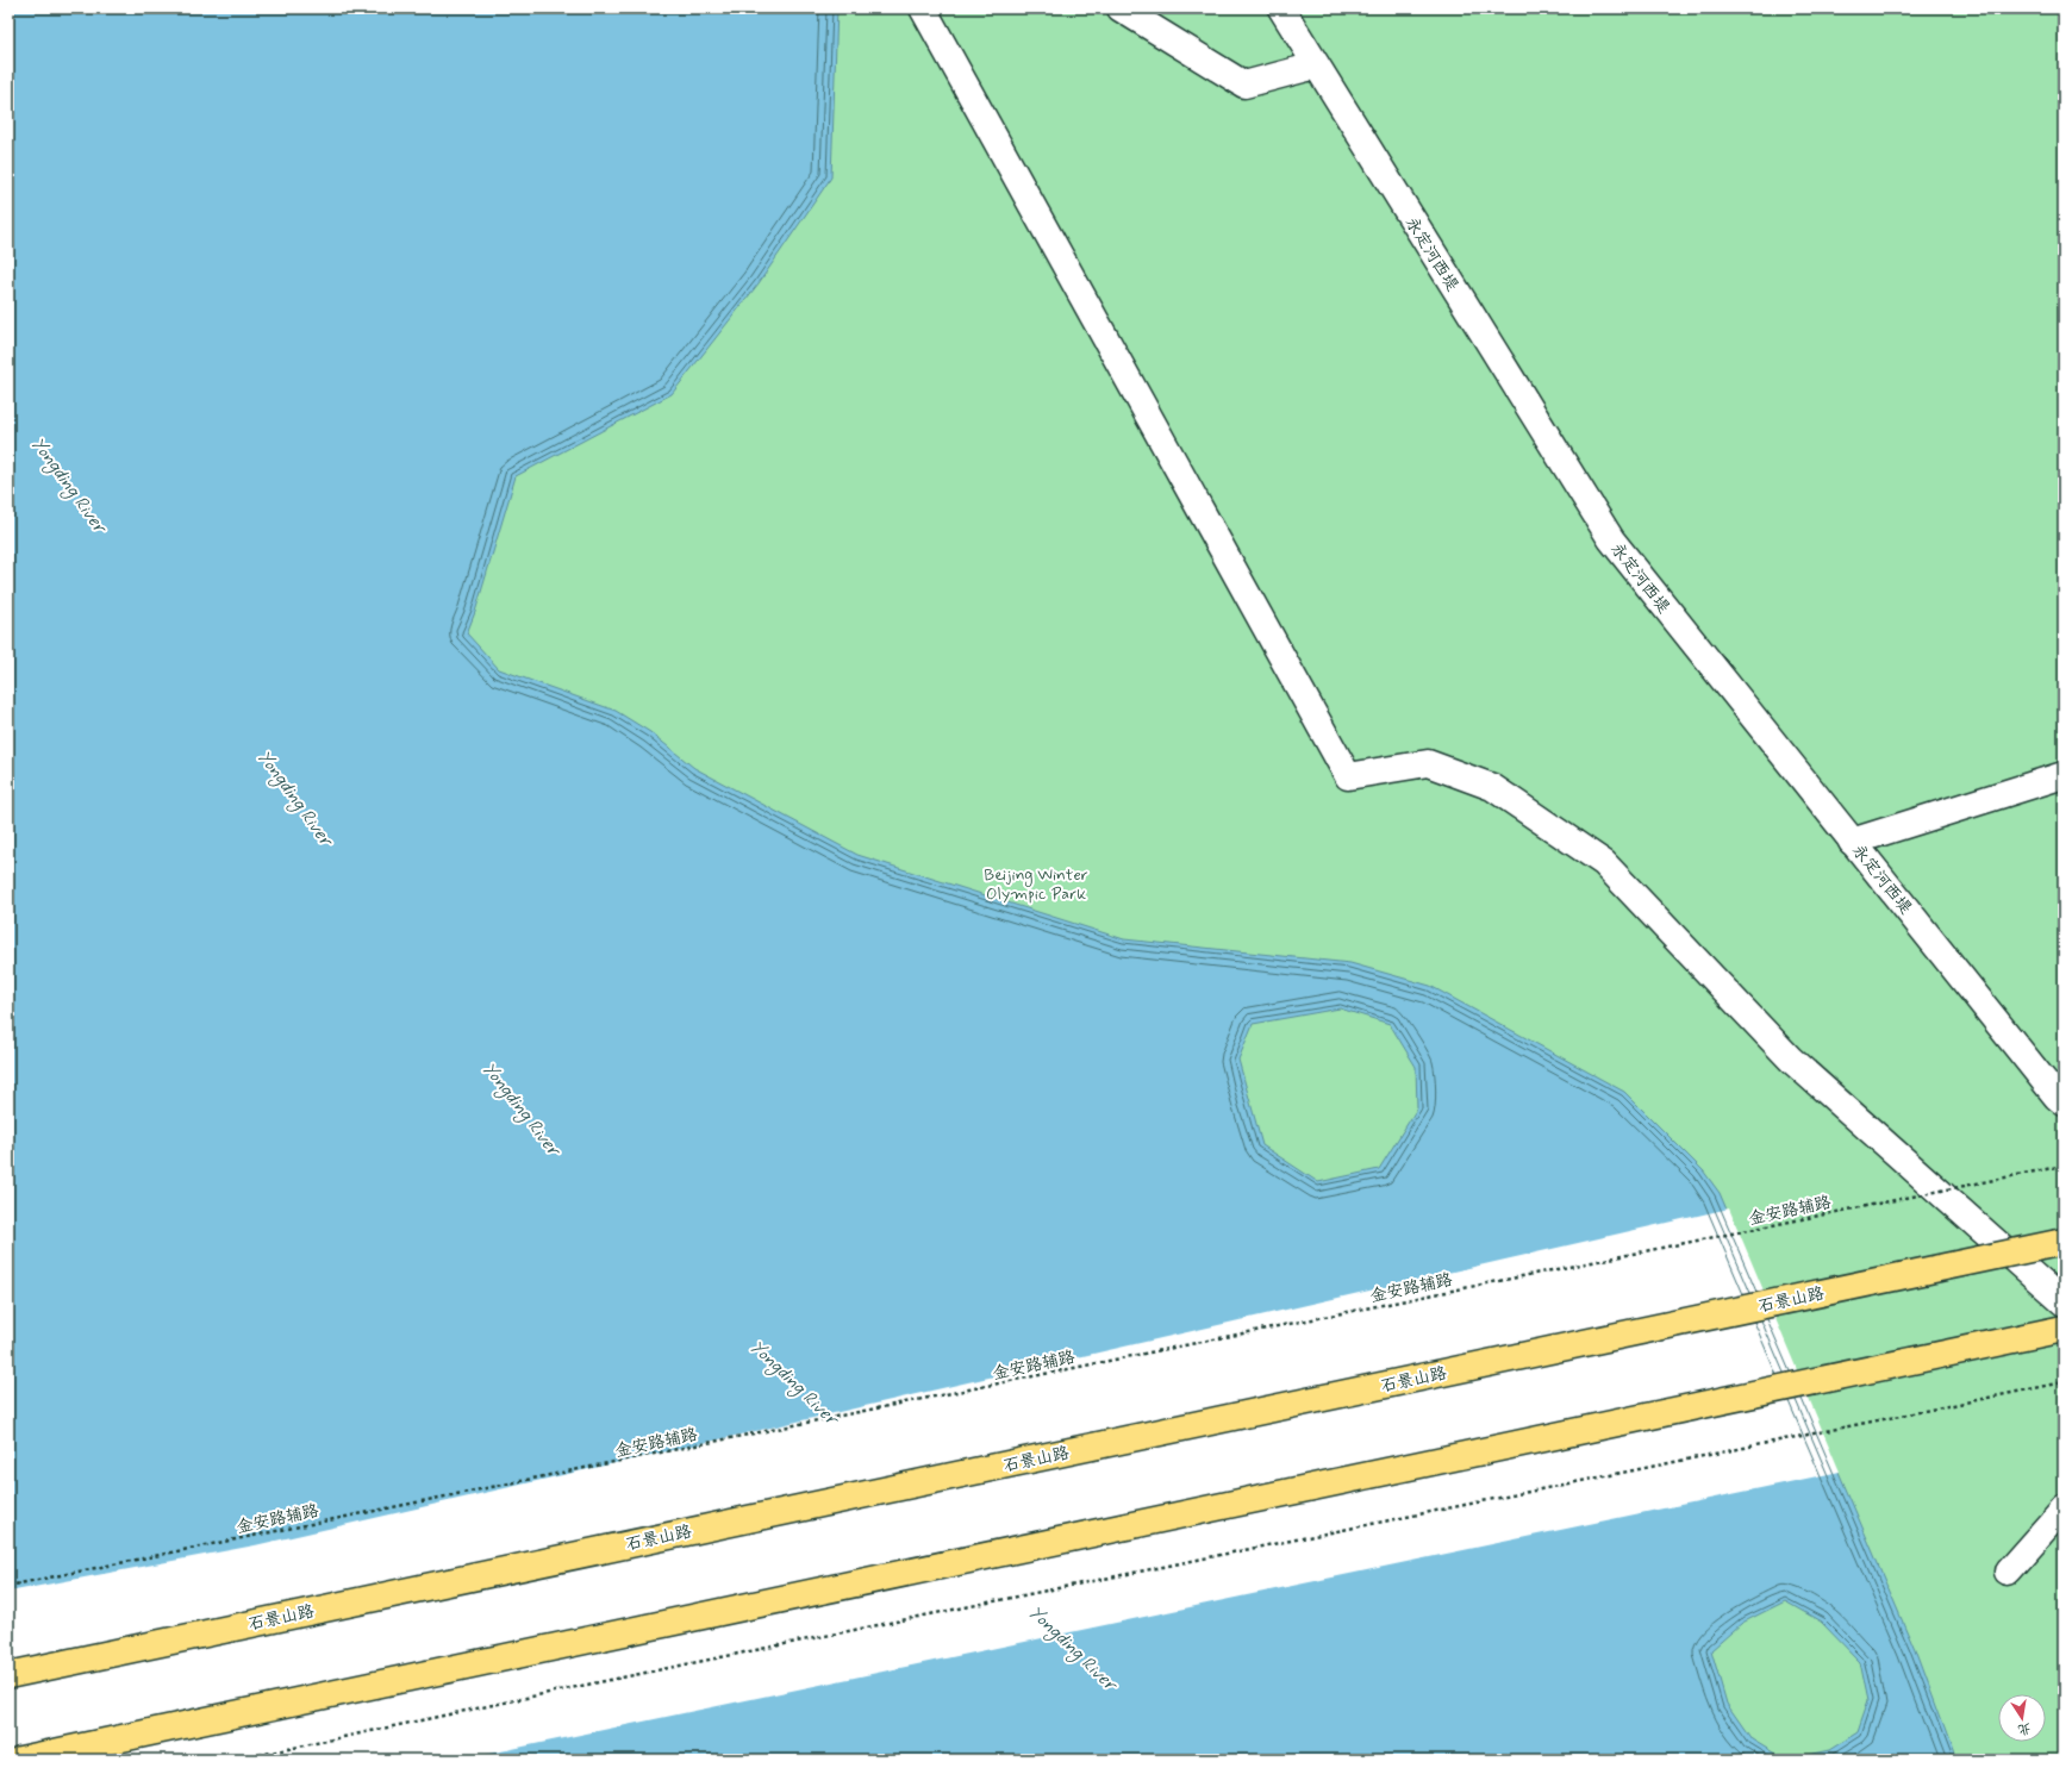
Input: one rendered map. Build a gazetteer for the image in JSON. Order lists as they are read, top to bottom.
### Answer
{
  "streets": {
    "main road": ["石景山路"],
    "street": ["永定河西堤"],
    "path": ["金安路辅路"]
  },
  "water": ["Yongding River"],
  "parks": ["Beijing Winter Olympic Park"],
  "north": "bottom"
}
